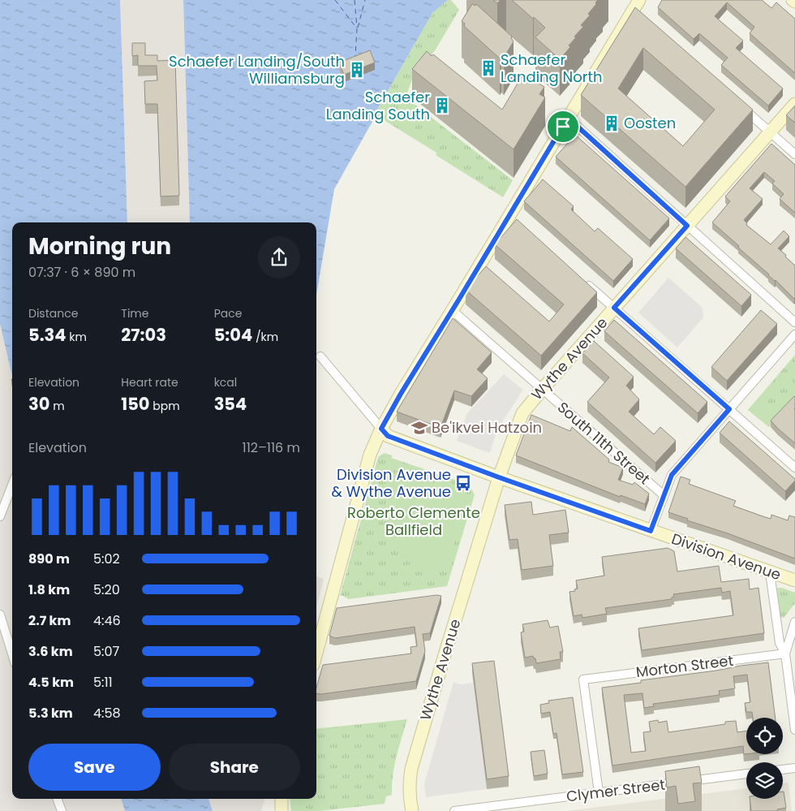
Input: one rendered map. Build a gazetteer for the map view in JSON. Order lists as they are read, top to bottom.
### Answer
{
  "streets": {
    "main road": ["Wythe Avenue", "Division Avenue"],
    "street": ["South 11th Street", "Morton Street", "Clymer Street"]
  },
  "crossings": [
    ["Wythe Avenue", "South 11th Street"],
    ["Wythe Avenue", "Division Avenue"],
    ["Morton Street", "Clymer Street"]
  ],
  "parks": ["Roberto Clemente Ballfield"],
  "places": {
    "building": [
      "Schaefer Landing North",
      "Schaefer Landing/South Williamsburg",
      "Schaefer Landing South",
      "Oosten"
    ],
    "school or university": ["Be'ikvei Hatzoin"],
    "bus stop": ["Division Avenue & Wythe Avenue"]
  },
  "page": {
    "heading": ["Morning run", "07:37 · 6 × 890 m"],
    "stats": [
      ["Distance", "5.34 km"],
      ["Time", "27:03"],
      ["Pace", "5:04 /km"],
      ["Elevation", "30 m"],
      ["Heart rate", "150 bpm"],
      ["kcal", "354"]
    ],
    "chart": ["Elevation", "112–116 m"],
    "list": [
      {
        "name": "890 m",
        "note": "5:02"
      },
      {
        "name": "1.8 km",
        "note": "5:20"
      },
      {
        "name": "2.7 km",
        "note": "4:46"
      },
      {
        "name": "3.6 km",
        "note": "5:07"
      },
      {
        "name": "4.5 km",
        "note": "5:11"
      },
      {
        "name": "5.3 km",
        "note": "4:58"
      }
    ],
    "buttons": ["Save", "Share"]
  }
}
